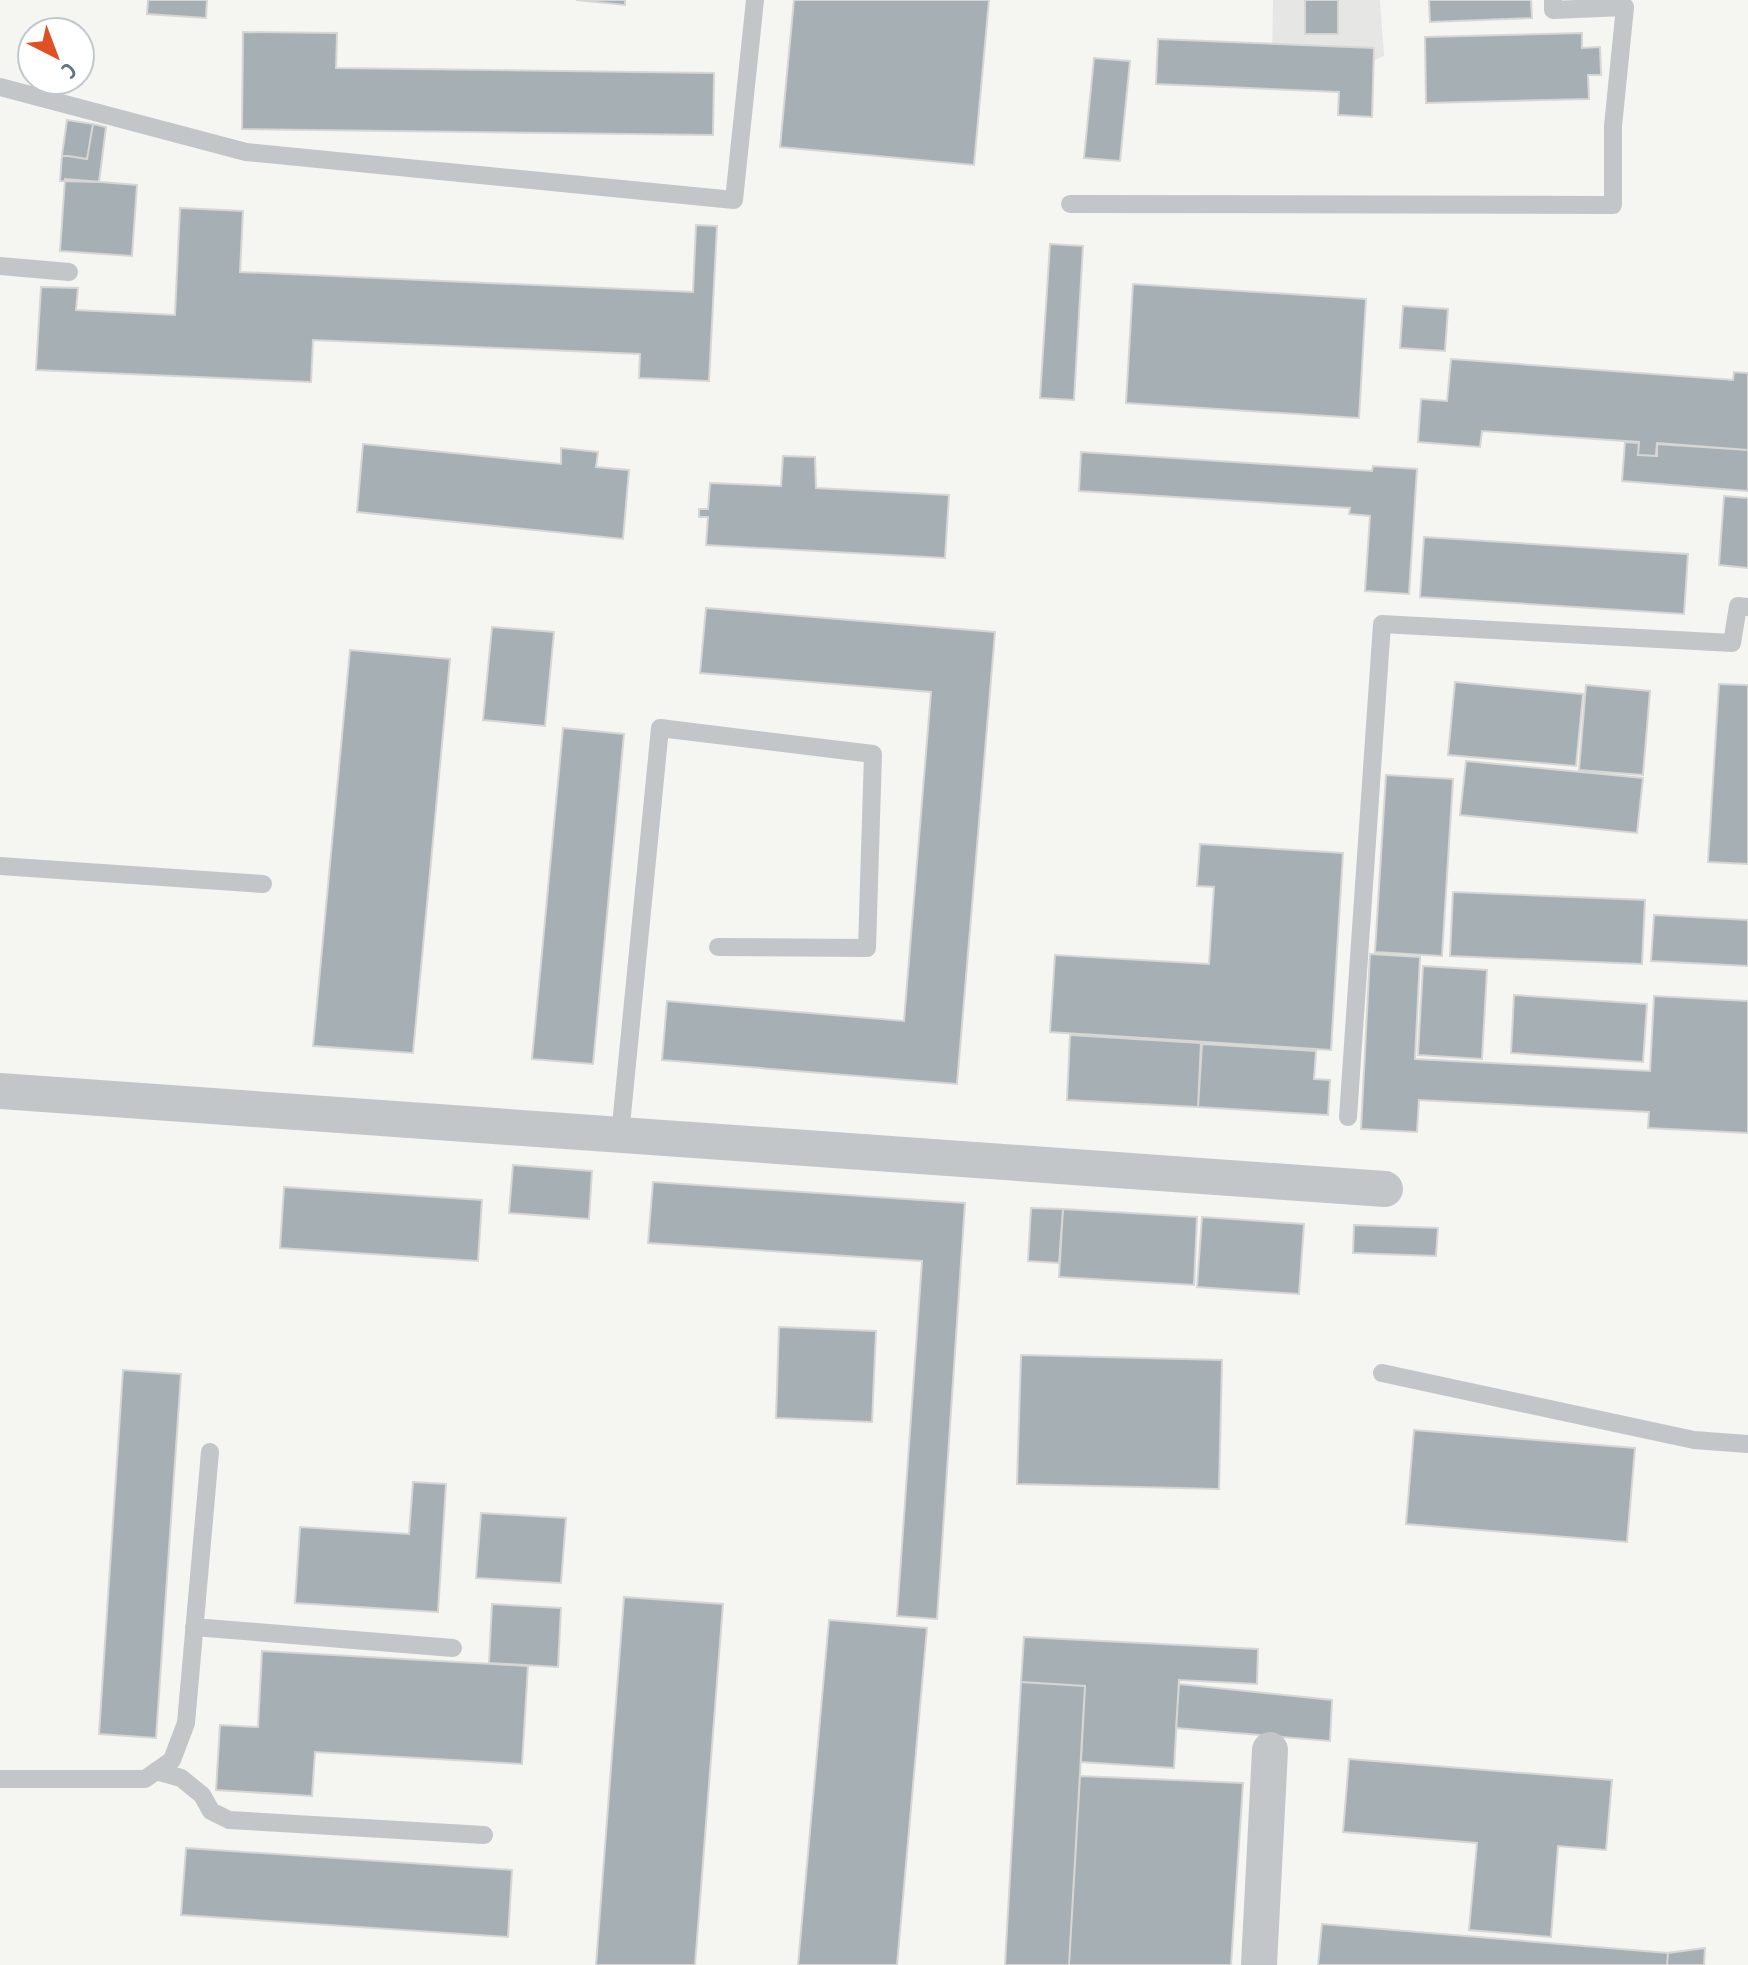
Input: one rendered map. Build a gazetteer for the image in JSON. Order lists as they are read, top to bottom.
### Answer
{
  "north": "bottom right"
}
